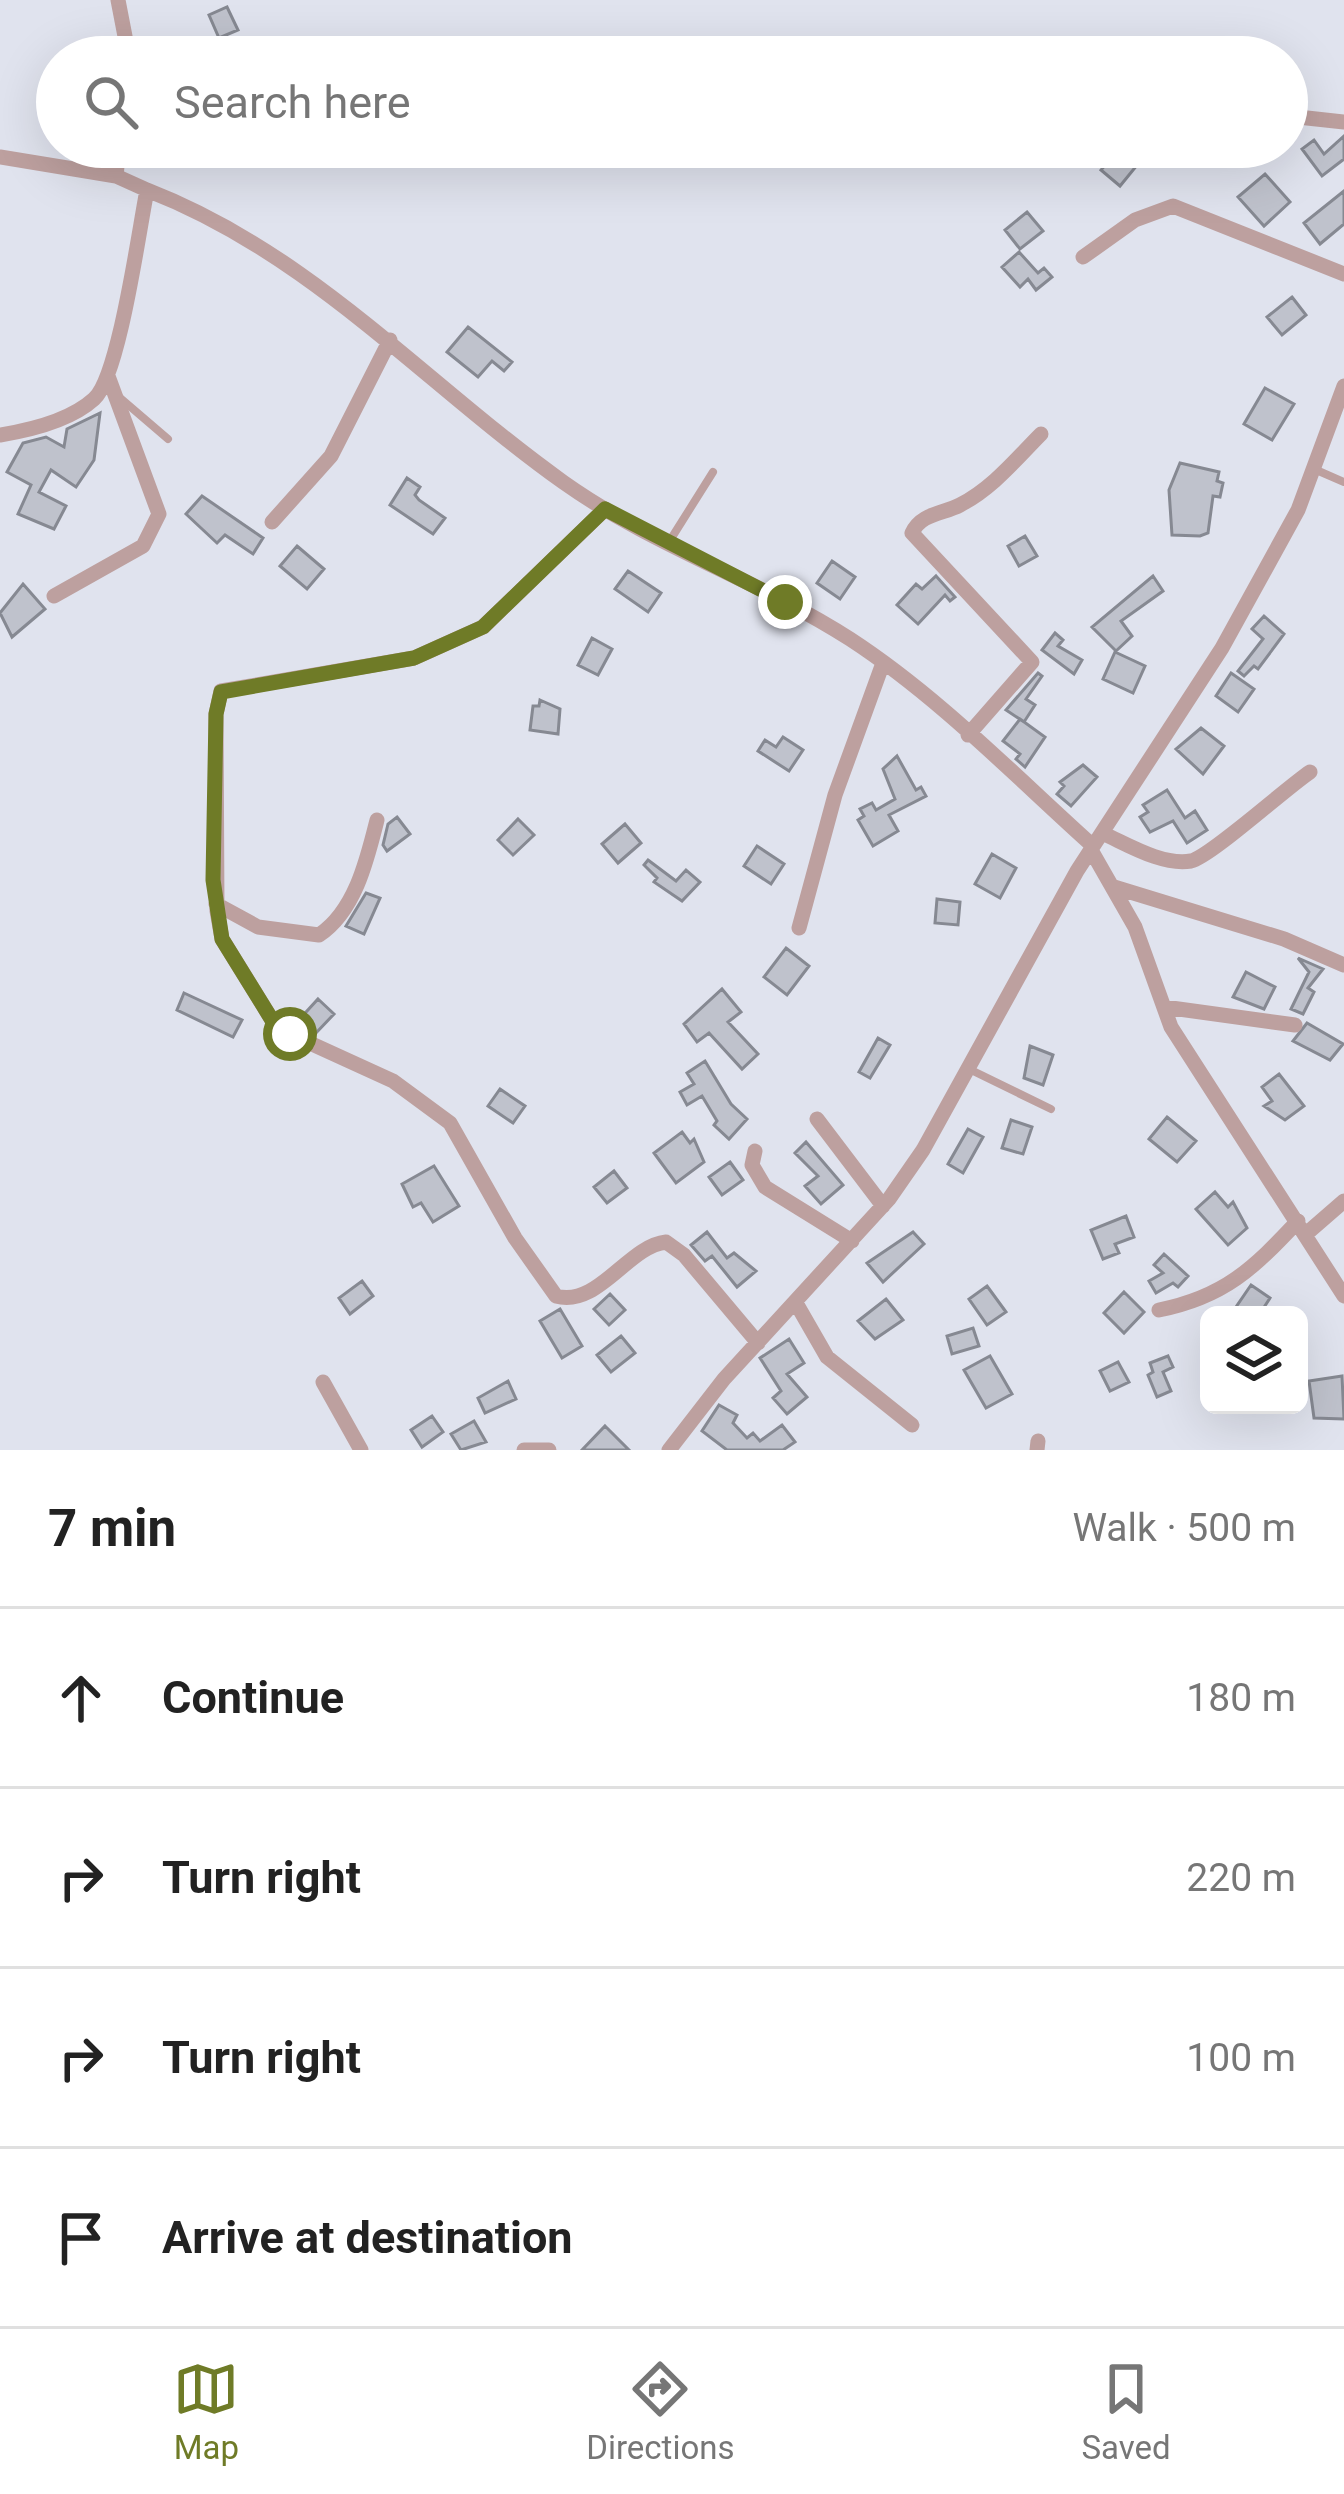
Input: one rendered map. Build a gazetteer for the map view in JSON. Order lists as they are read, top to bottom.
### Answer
{
  "page": {
    "search": "Search here",
    "heading": ["7 min", "Walk · 500 m"],
    "list": [
      ["Continue", "180 m"],
      ["Turn right", "220 m"],
      ["Turn right", "100 m"],
      "Arrive at destination"
    ],
    "nav": ["Map", "Directions", "Saved"]
  }
}
